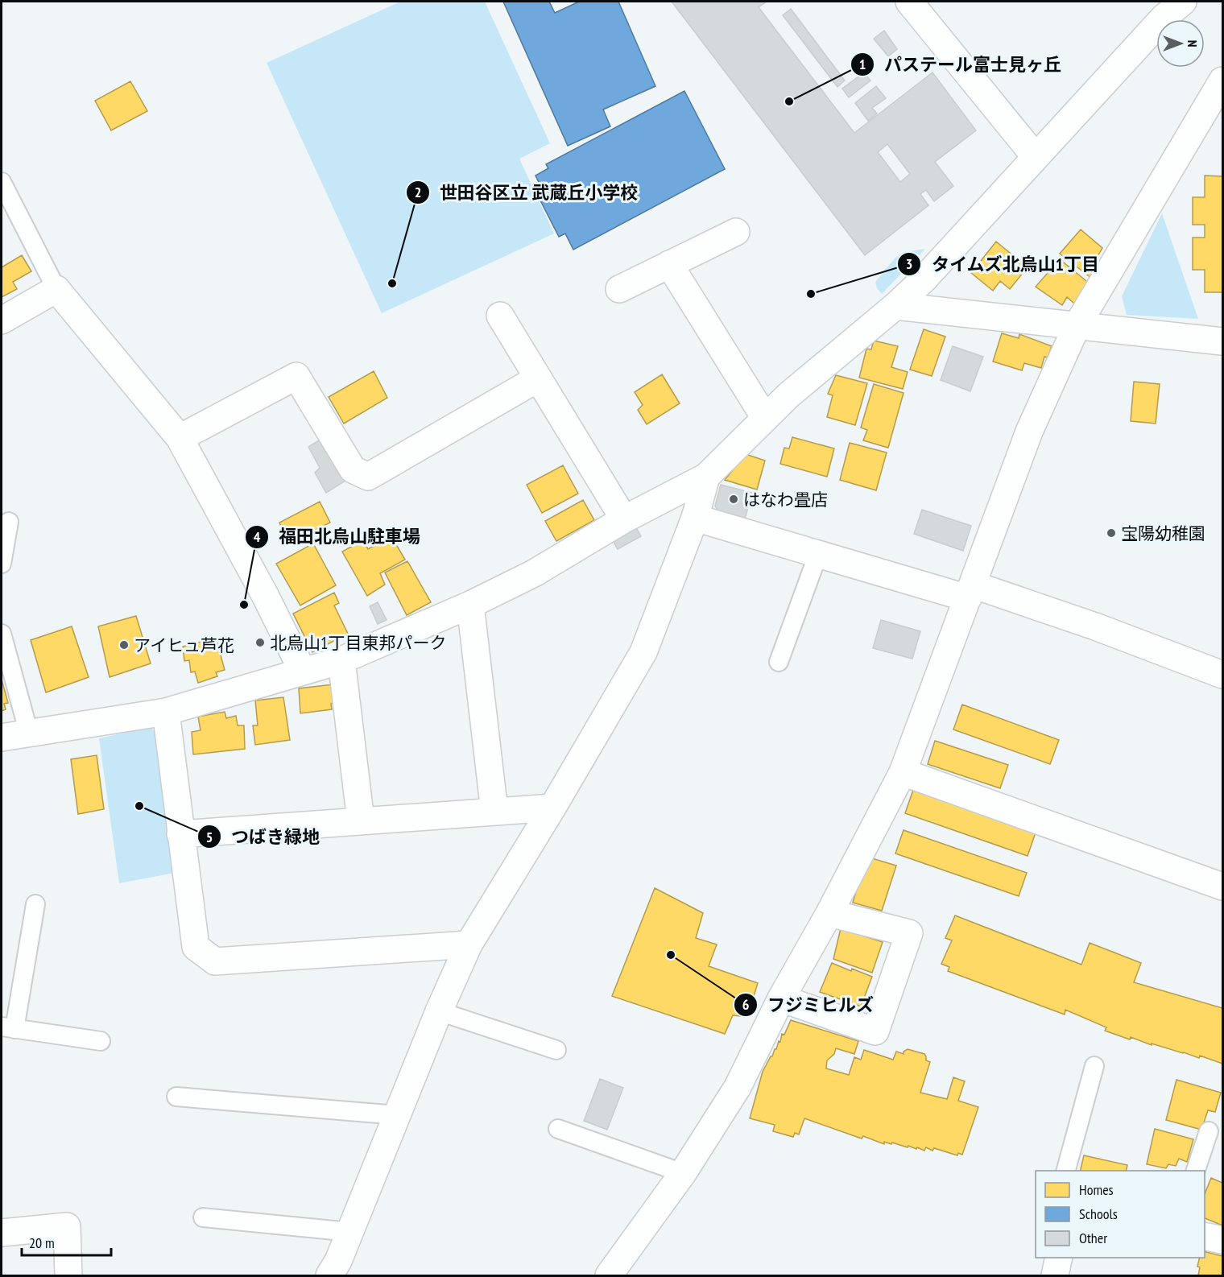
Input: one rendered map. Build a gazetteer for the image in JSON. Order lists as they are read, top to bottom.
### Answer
{
  "places": [
    "パステール富士見ヶ丘",
    "世田谷区立 武蔵丘小学校",
    "タイムズ北烏山1丁目",
    "はなわ畳店",
    "宝陽幼稚園",
    "福田北烏山駐車場",
    "北烏山1丁目東邦パーク",
    "アイヒュ芦花",
    "つばき緑地",
    "フジミヒルズ"
  ],
  "legend": ["Homes", "Schools", "Other"],
  "scale_bar": "20 m",
  "north": "right"
}
